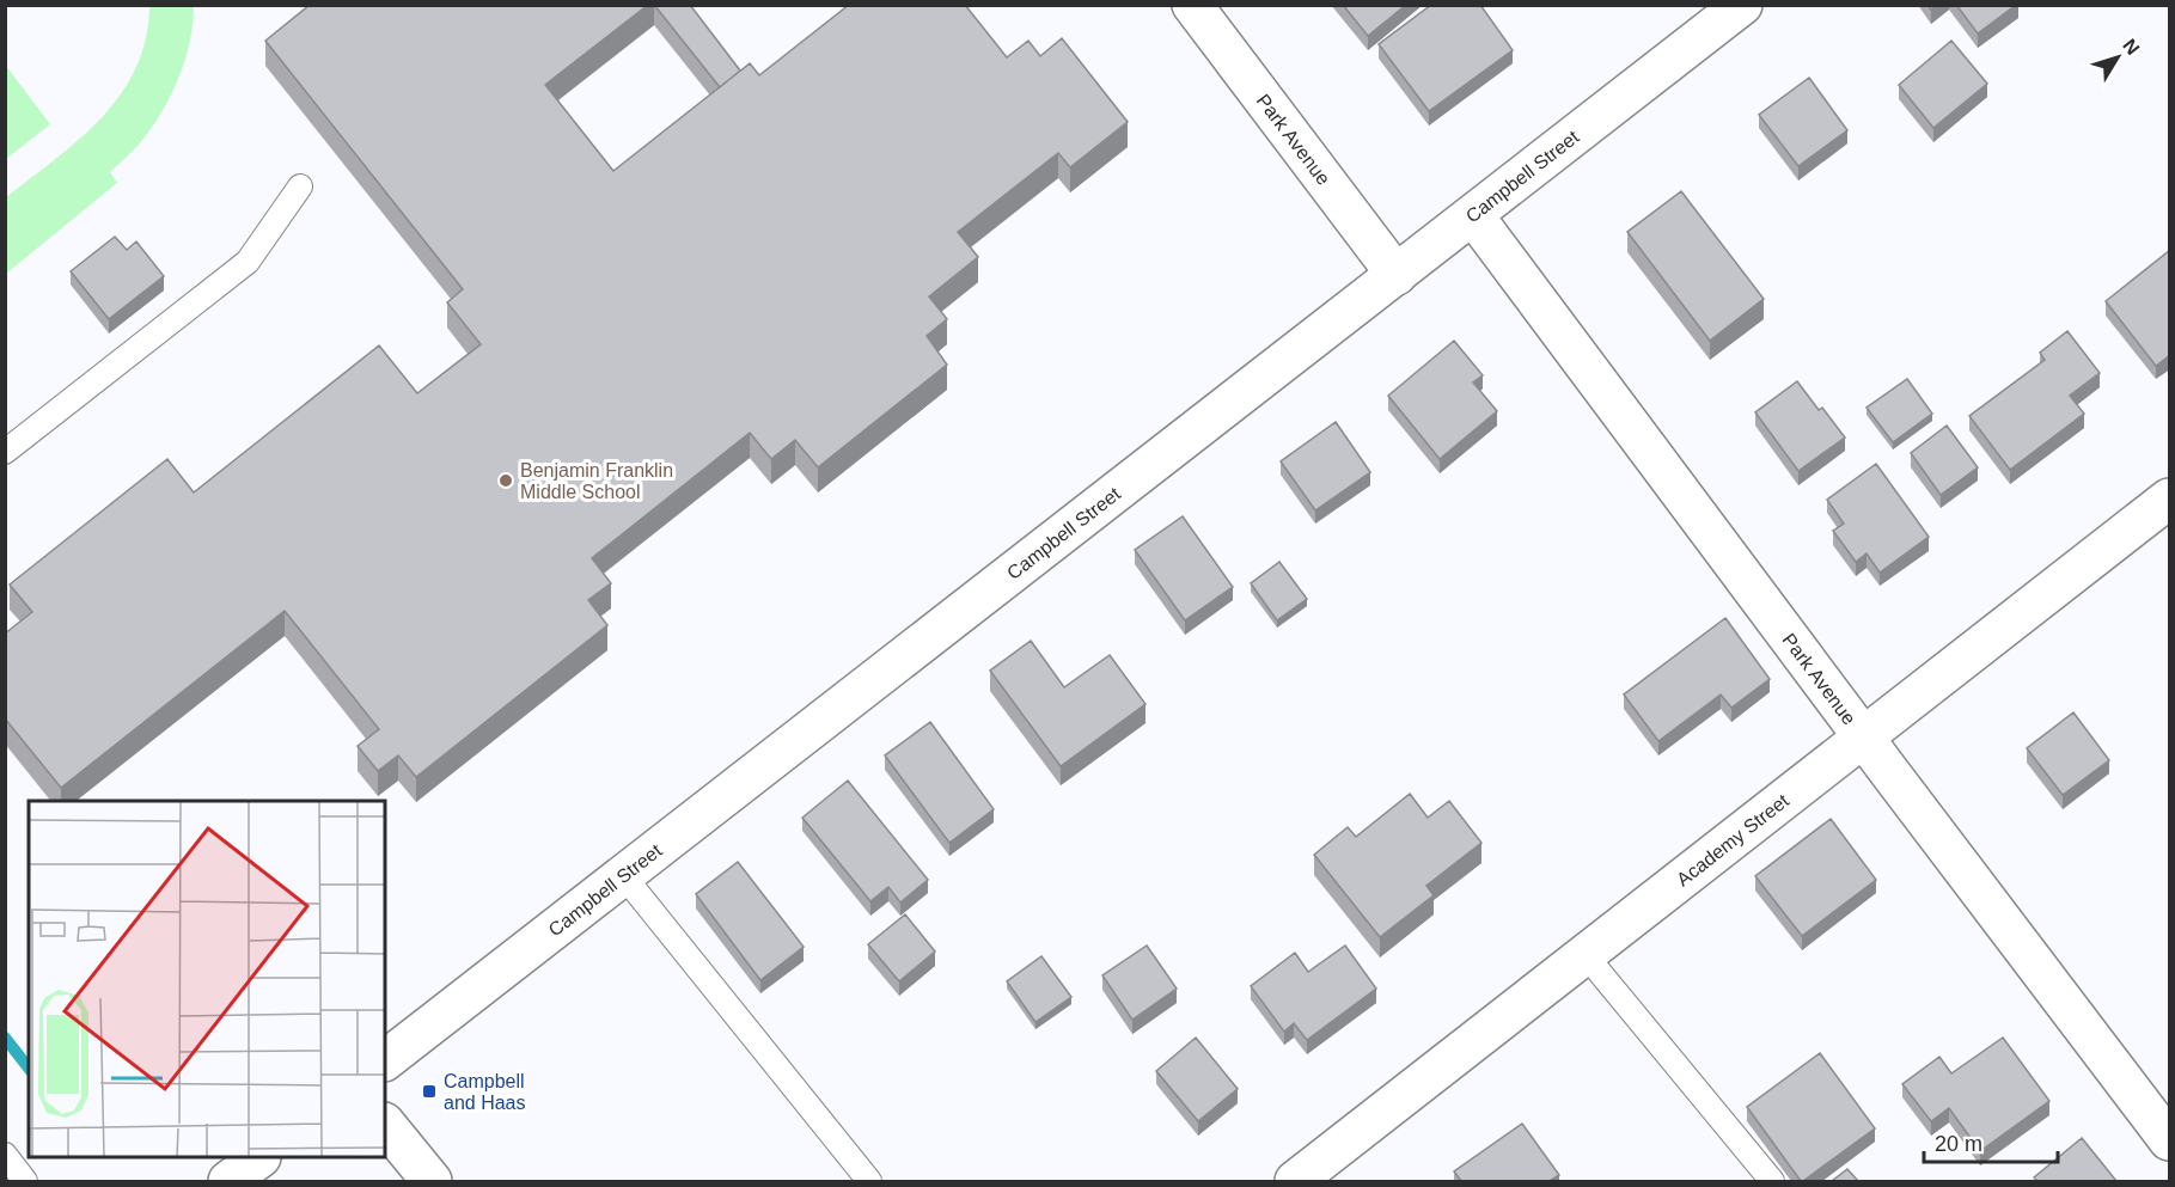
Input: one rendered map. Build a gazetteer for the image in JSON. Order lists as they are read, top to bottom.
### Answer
{
  "streets": {
    "street": ["Park Avenue", "Campbell Street", "Academy Street"]
  },
  "crossings": [
    ["Park Avenue", "Campbell Street"],
    ["Park Avenue", "Academy Street"]
  ],
  "places": {
    "other": ["Benjamin Franklin Middle School"],
    "transit": ["Campbell and Haas"]
  },
  "scale_bar": "20 m",
  "north": "top right"
}
